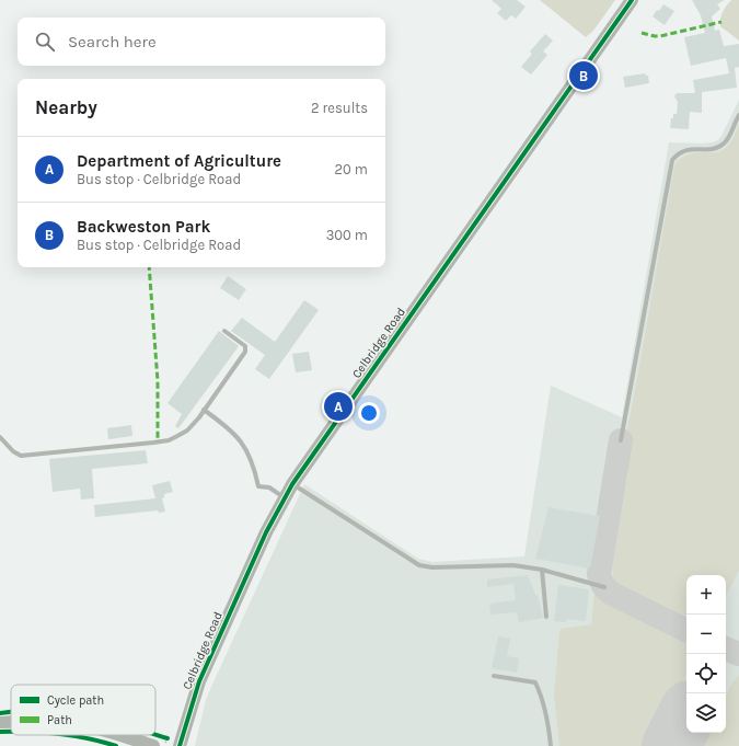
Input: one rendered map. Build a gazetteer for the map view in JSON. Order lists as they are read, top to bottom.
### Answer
{
  "streets": {
    "main road": ["Celbridge Road"]
  },
  "legend": ["Cycle path", "Path"],
  "page": {
    "search": "Search here",
    "pins": ["B", "A"],
    "heading": ["Nearby", "2 results"],
    "list": [
      {
        "mark": "A",
        "name": "Department of Agriculture",
        "note": "Bus stop · Celbridge Road",
        "value": "20 m"
      },
      {
        "mark": "B",
        "name": "Backweston Park",
        "note": "Bus stop · Celbridge Road",
        "value": "300 m"
      }
    ],
    "map_buttons": ["+", "−"]
  }
}
